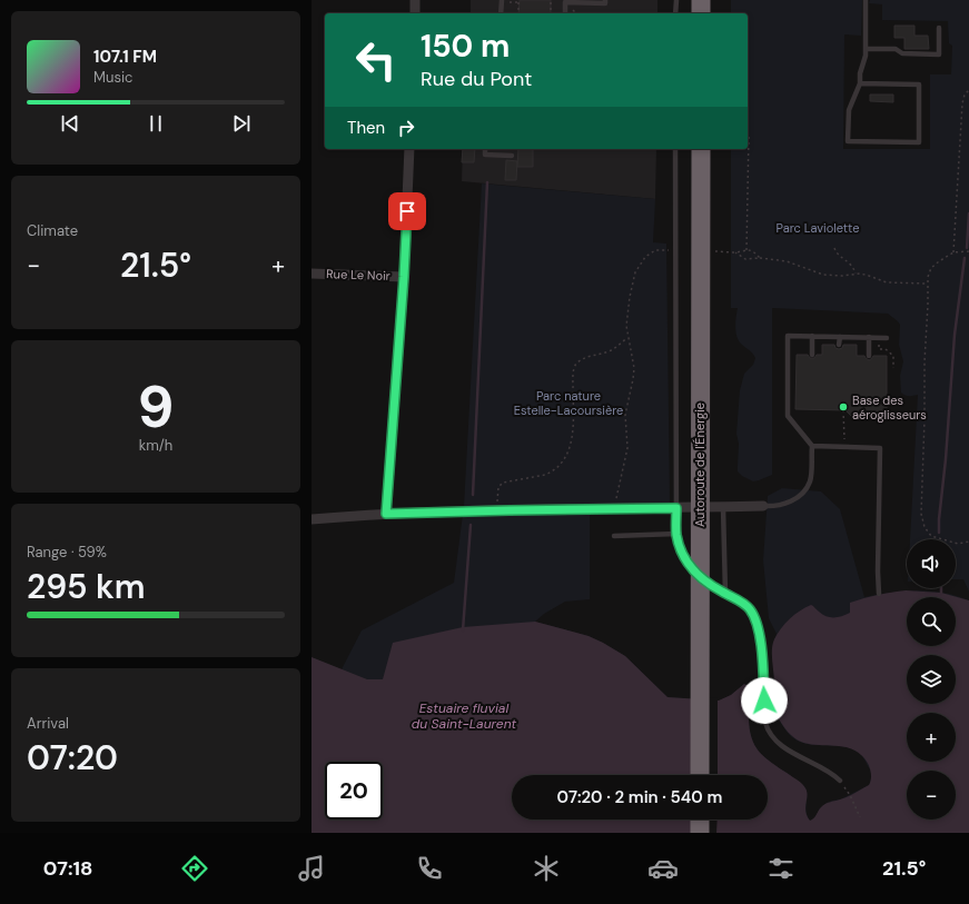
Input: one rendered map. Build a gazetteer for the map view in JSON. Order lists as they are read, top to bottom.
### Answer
{
  "streets": {
    "highway": ["Autoroute de l'Énergie"],
    "street": ["Rue Le Noir"]
  },
  "water": ["Estuaire fluvial du Saint-Laurent"],
  "parks": ["Parc Laviolette", "Parc nature Estelle-Lacoursière"],
  "places": ["Base des aéroglisseurs"],
  "page": {
    "turn": ["150 m", "Rue du Pont"],
    "song": ["107.1 FM", "Music"],
    "then": "Then",
    "tile": [
      "Climate",
      ["9", "km/h"],
      ["Range · 59%", "295 km"],
      ["Arrival", "07:20"]
    ],
    "heat": ["−", "21.5°", "+"],
    "map_buttons": ["+", "−"],
    "limit": "20",
    "trip": "07:20 · 2 min · 540 m",
    "tabs": ["07:18", "21.5°"]
  }
}
